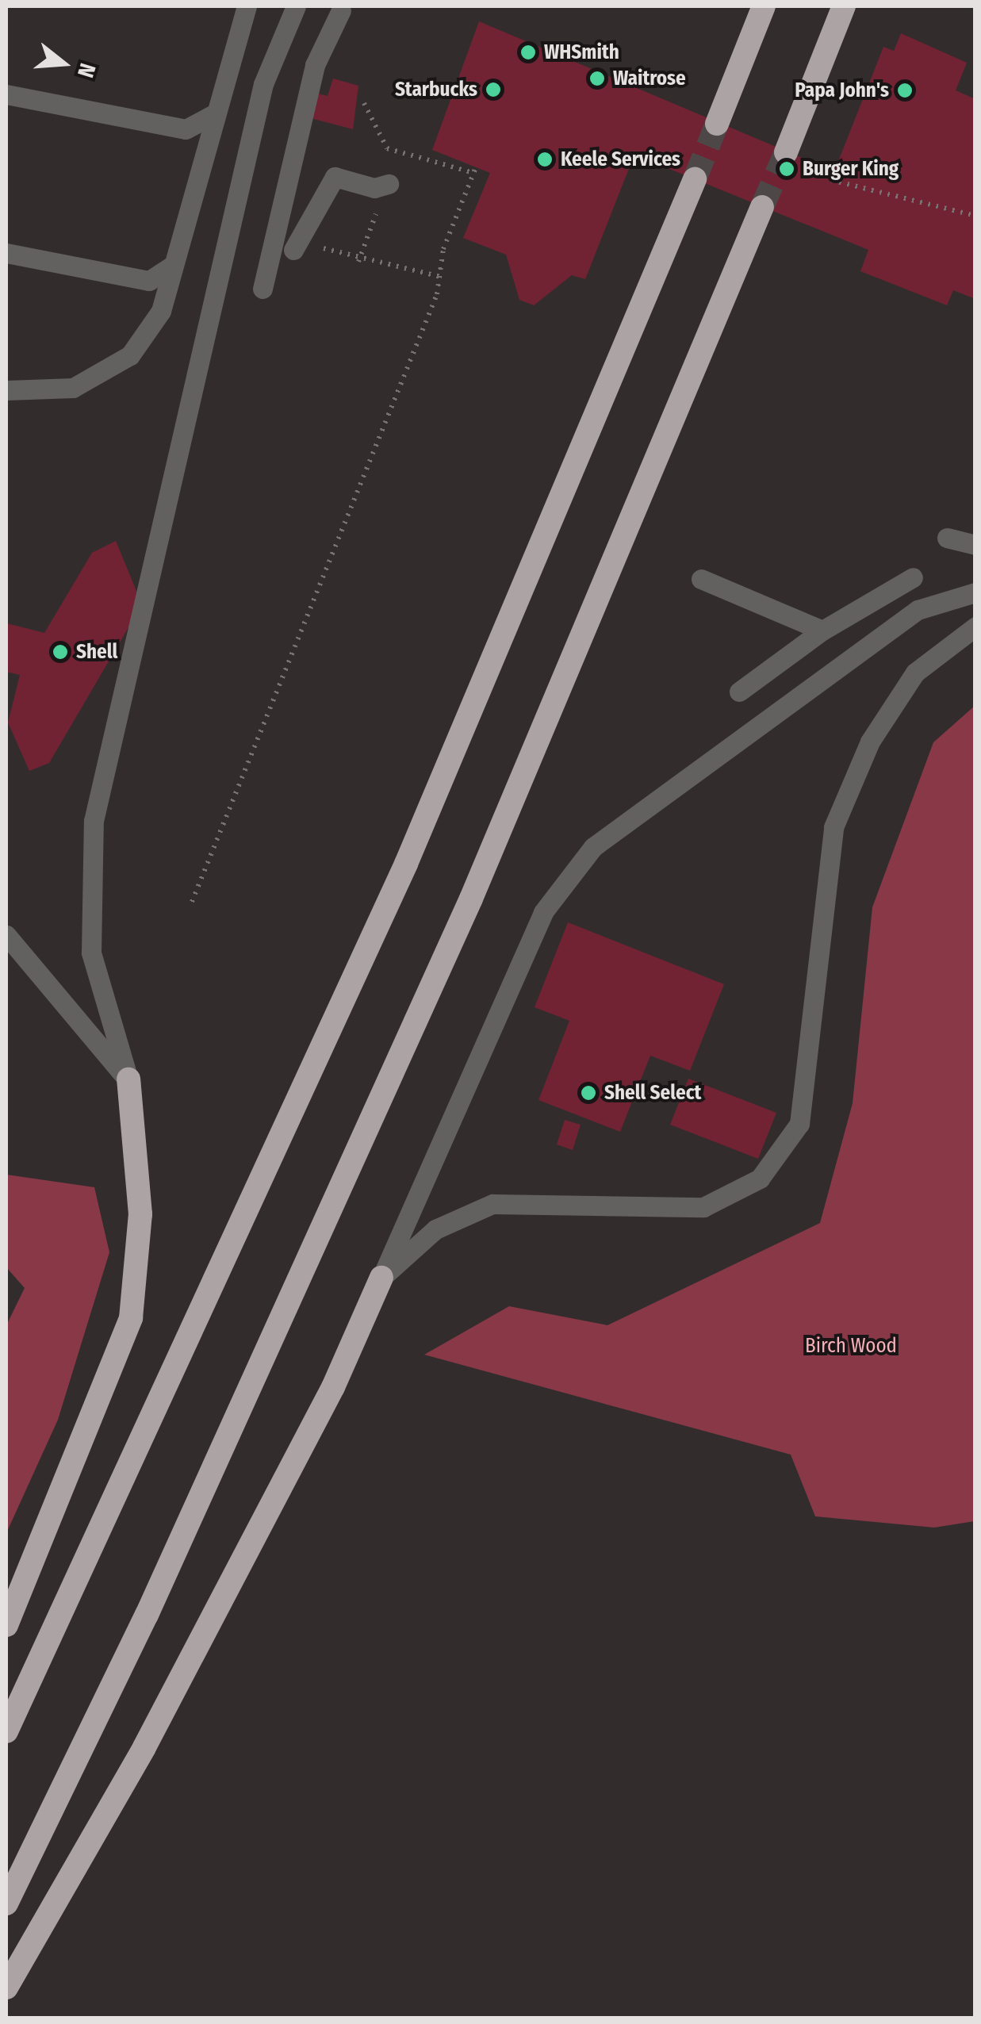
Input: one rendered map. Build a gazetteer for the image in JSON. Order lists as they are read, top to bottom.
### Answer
{
  "parks": ["Birch Wood"],
  "places": [
    "WHSmith",
    "Waitrose",
    "Starbucks",
    "Papa John's",
    "Keele Services",
    "Burger King",
    "Shell",
    "Shell Select"
  ],
  "north": "right"
}
